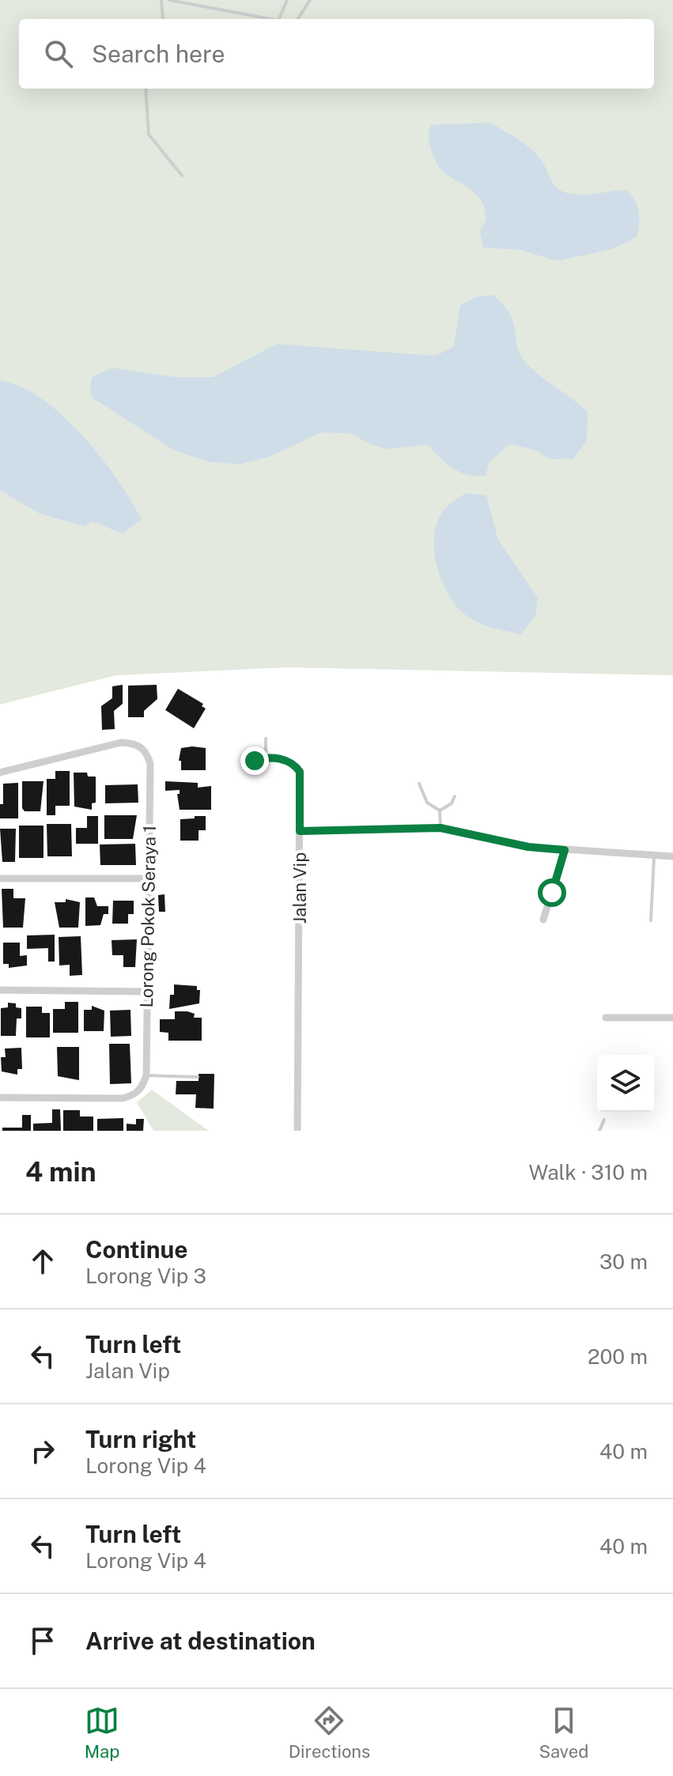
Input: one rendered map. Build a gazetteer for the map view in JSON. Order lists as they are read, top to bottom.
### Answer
{
  "streets": {
    "street": ["Jalan Vip", "Lorong Pokok Seraya 1"]
  },
  "page": {
    "search": "Search here",
    "heading": ["4 min", "Walk · 310 m"],
    "list": [
      ["Continue", "Lorong Vip 3", "30 m"],
      ["Turn left", "Jalan Vip", "200 m"],
      ["Turn right", "Lorong Vip 4", "40 m"],
      ["Turn left", "Lorong Vip 4", "40 m"],
      "Arrive at destination"
    ],
    "nav": ["Map", "Directions", "Saved"]
  }
}
